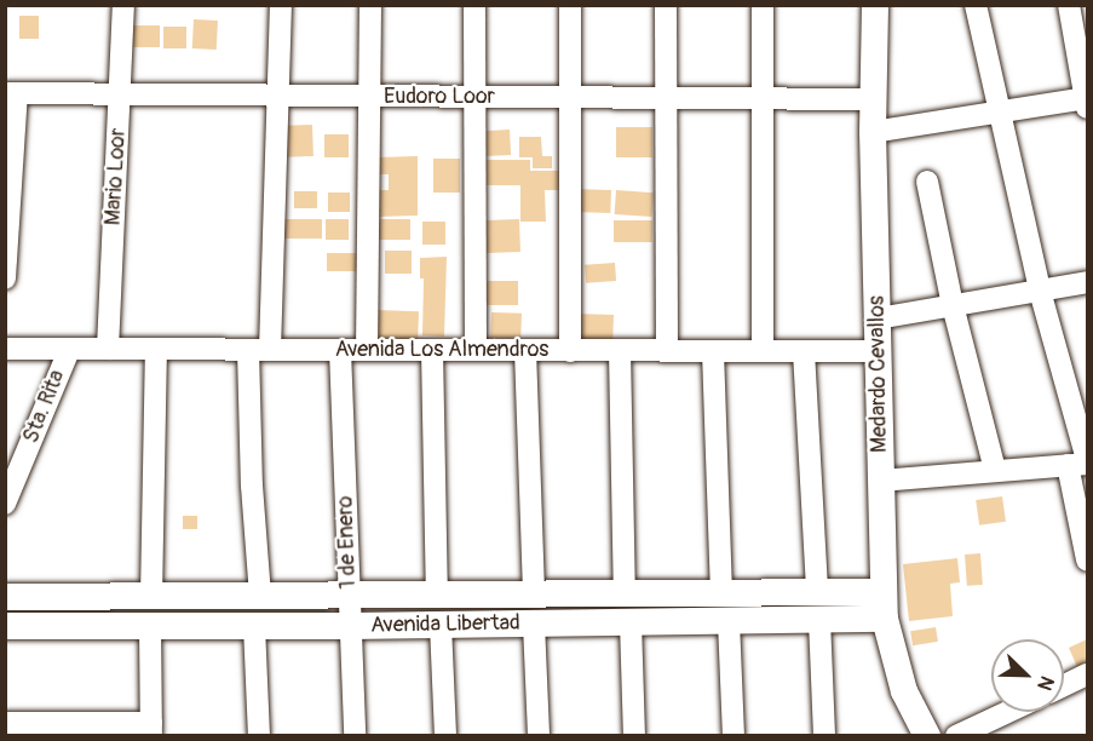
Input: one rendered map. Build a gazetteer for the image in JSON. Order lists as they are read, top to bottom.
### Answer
{
  "streets": {
    "street": [
      "Eudoro Loor",
      "Mario Loor",
      "Avenida Los Almendros",
      "Medardo Cevallos",
      "Sta. Rita",
      "1 de Enero",
      "Avenida Libertad"
    ]
  },
  "crossings": [
    ["Eudoro Loor", "Mario Loor"],
    ["Eudoro Loor", "Medardo Cevallos"],
    ["Mario Loor", "Avenida Los Almendros"],
    ["Avenida Los Almendros", "Medardo Cevallos"],
    ["Avenida Los Almendros", "Sta. Rita"],
    ["Avenida Los Almendros", "1 de Enero"],
    ["Medardo Cevallos", "Avenida Libertad"],
    ["1 de Enero", "Avenida Libertad"]
  ],
  "north": "bottom right"
}
